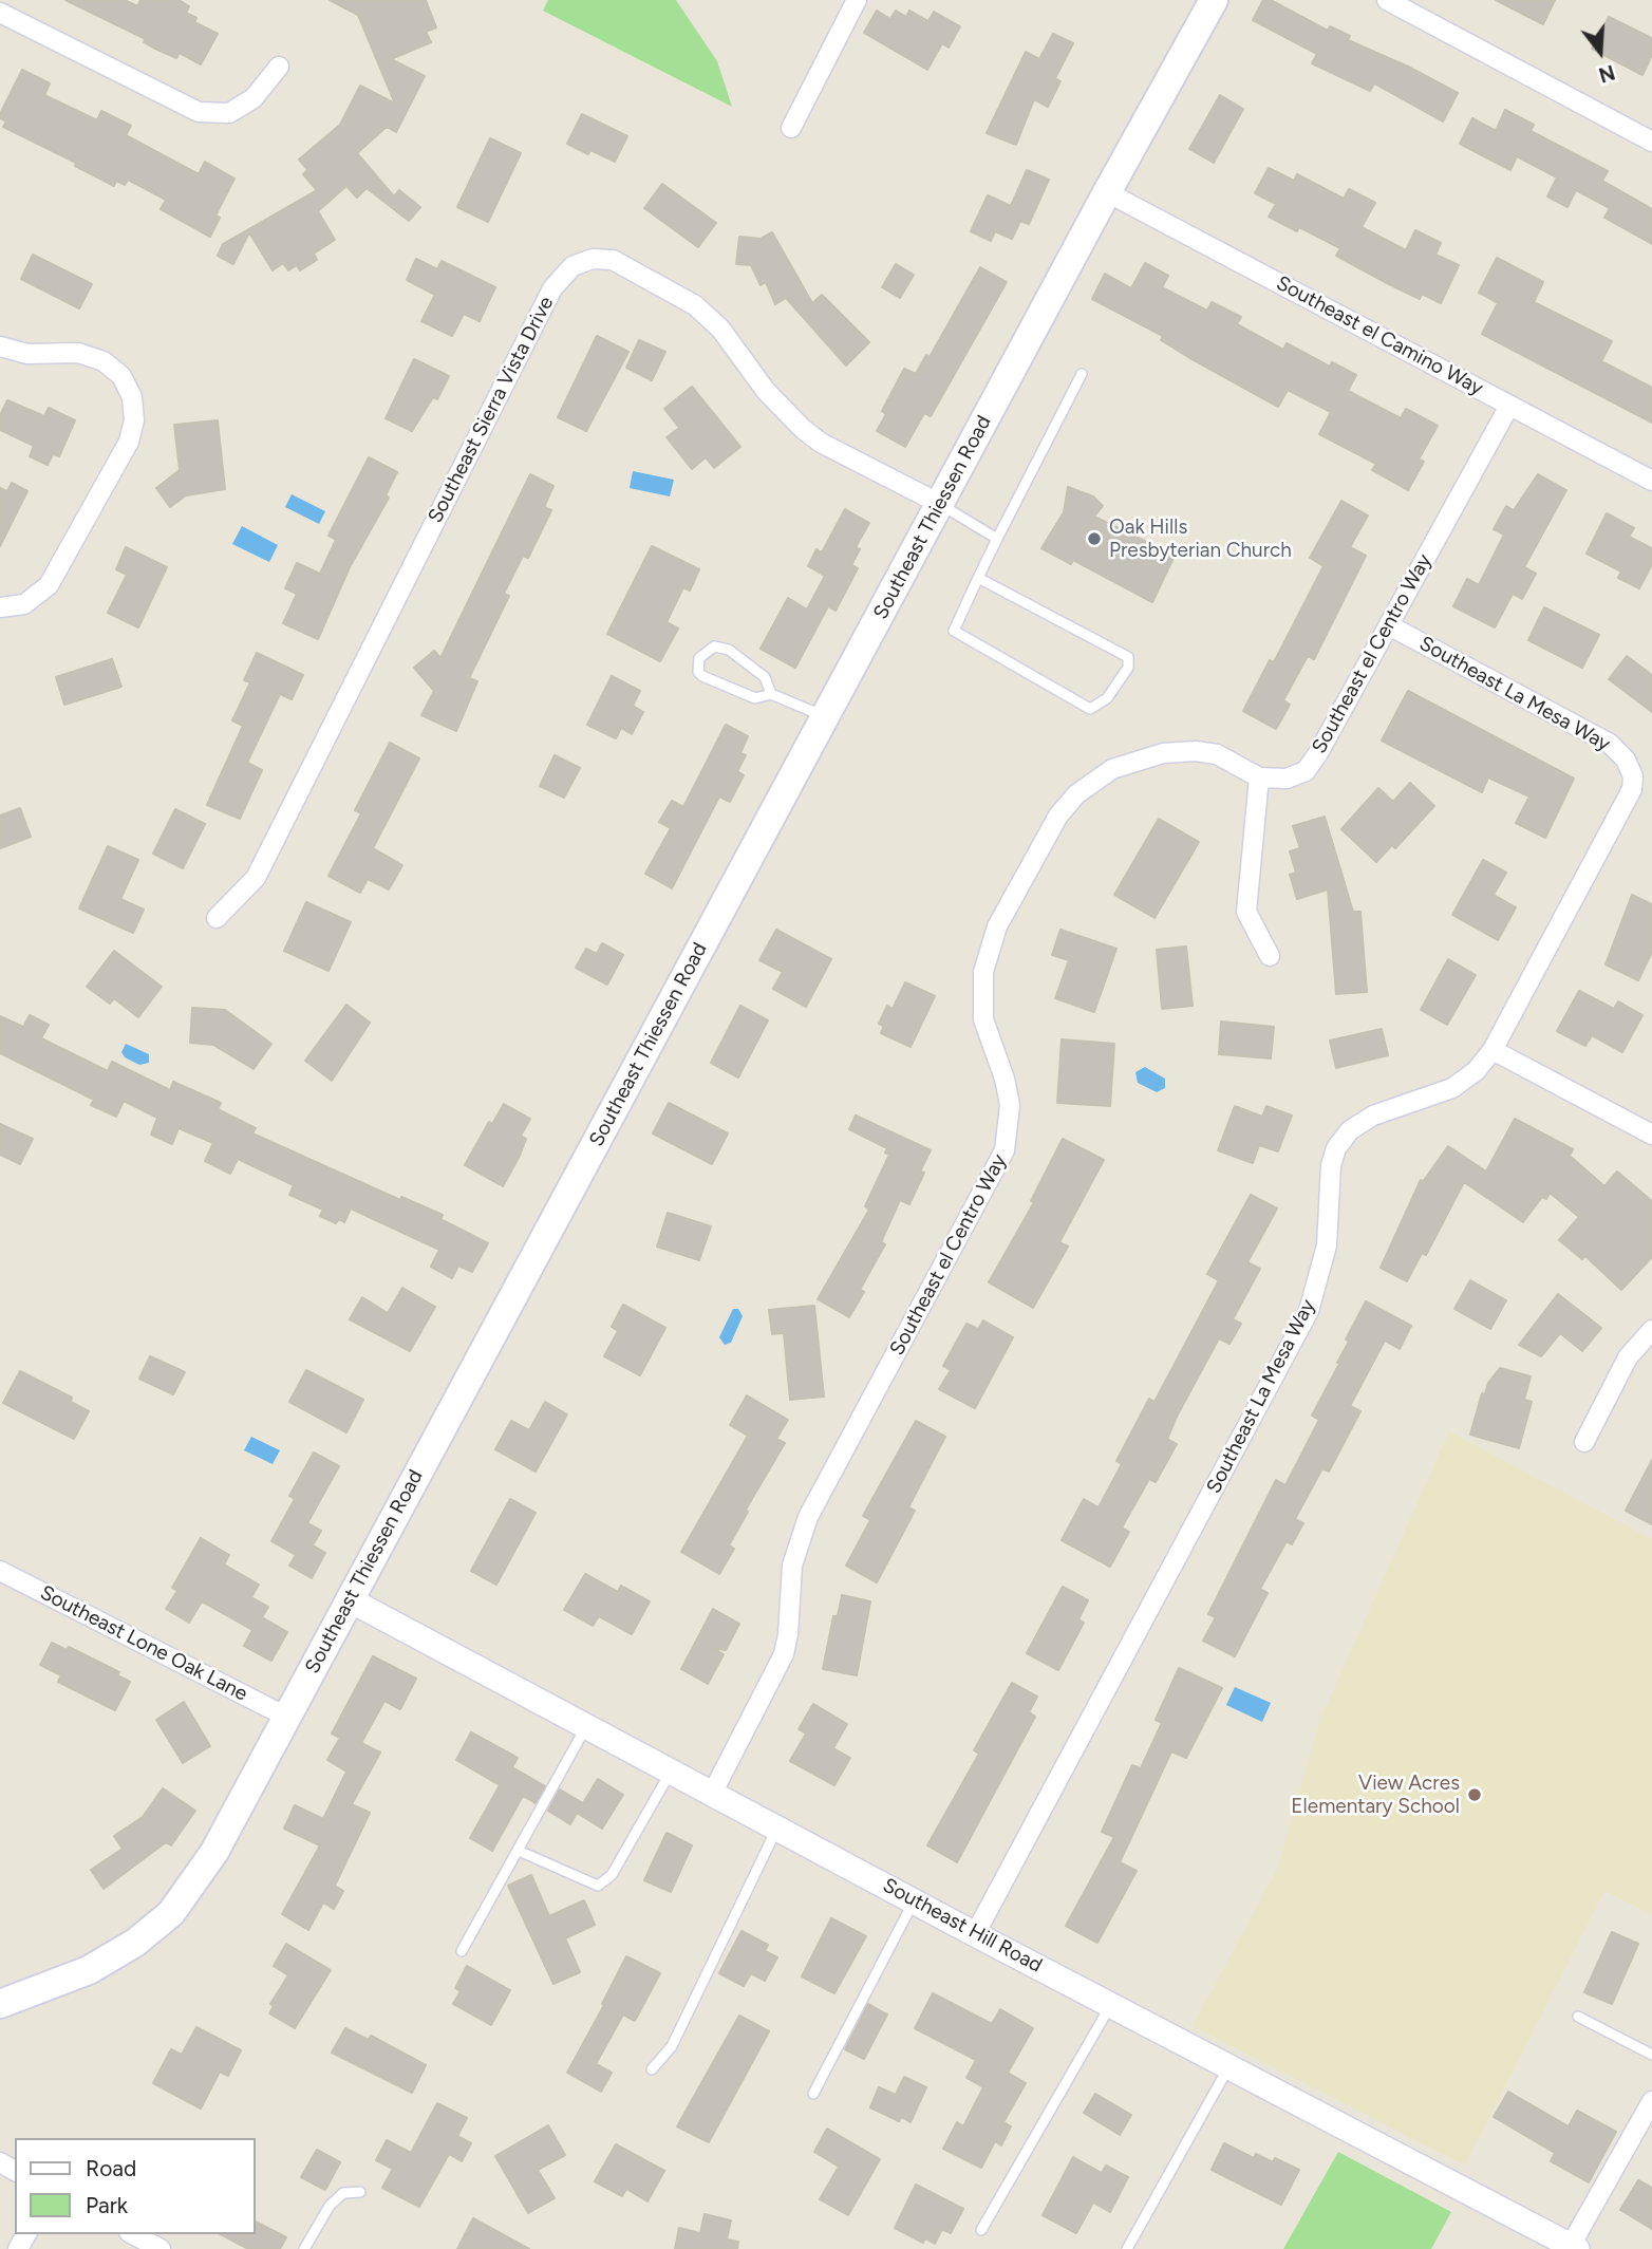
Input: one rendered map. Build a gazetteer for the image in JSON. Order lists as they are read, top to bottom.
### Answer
{
  "streets": {
    "main road": ["Southeast Thiessen Road"],
    "street": [
      "Southeast el Camino Way",
      "Southeast Sierra Vista Drive",
      "Southeast el Centro Way",
      "Southeast La Mesa Way",
      "Southeast Lone Oak Lane",
      "Southeast Hill Road"
    ]
  },
  "crossings": [
    ["Southeast el Camino Way", "Southeast Thiessen Road"],
    ["Southeast el Camino Way", "Southeast el Centro Way"],
    ["Southeast Sierra Vista Drive", "Southeast Thiessen Road"],
    ["Southeast Thiessen Road", "Southeast Lone Oak Lane"],
    ["Southeast Thiessen Road", "Southeast Hill Road"],
    ["Southeast el Centro Way", "Southeast La Mesa Way"],
    ["Southeast el Centro Way", "Southeast Hill Road"],
    ["Southeast La Mesa Way", "Southeast Hill Road"]
  ],
  "places": ["Oak Hills Presbyterian Church", "View Acres Elementary School"],
  "legend": ["Road", "Park"],
  "north": "bottom"
}
